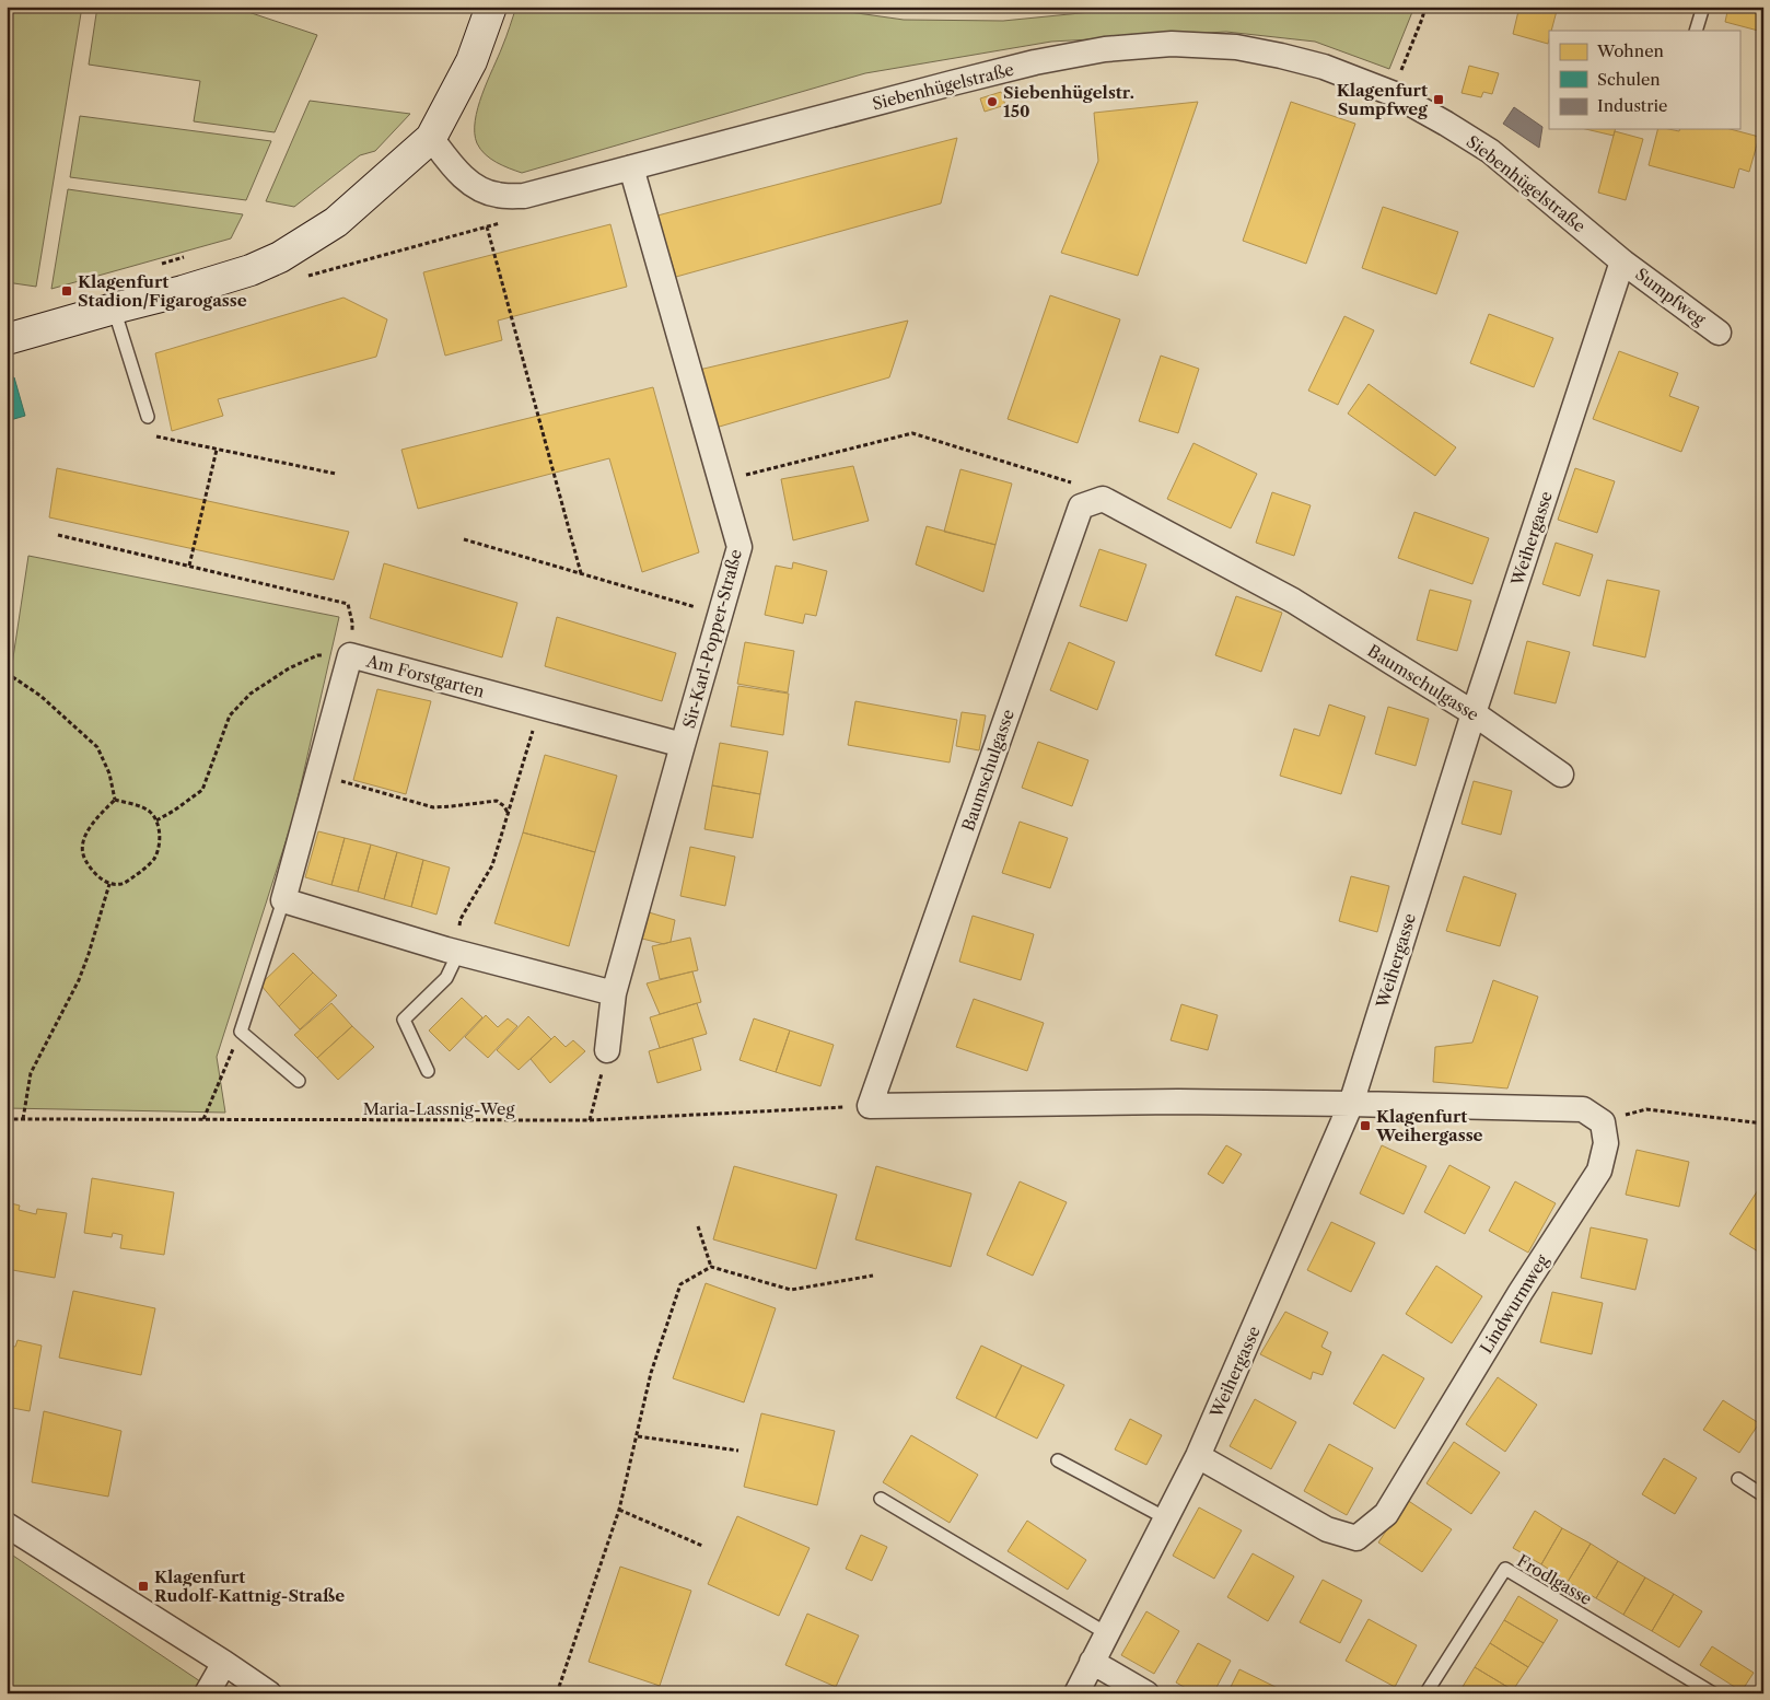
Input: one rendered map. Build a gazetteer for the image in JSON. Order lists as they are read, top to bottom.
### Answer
{
  "streets": {
    "street": [
      "Siebenhügelstraße",
      "Sumpfweg",
      "Weihergasse",
      "Sir-Karl-Popper-Straße",
      "Am Forstgarten",
      "Baumschulgasse",
      "Lindwurmweg"
    ],
    "lane": ["Frodlgasse"],
    "path": ["Maria-Lassnig-Weg"]
  },
  "crossings": [
    ["Siebenhügelstraße", "Sumpfweg"],
    ["Siebenhügelstraße", "Weihergasse"],
    ["Siebenhügelstraße", "Sir-Karl-Popper-Straße"],
    ["Sumpfweg", "Weihergasse"],
    ["Weihergasse", "Baumschulgasse"],
    ["Weihergasse", "Lindwurmweg"],
    ["Sir-Karl-Popper-Straße", "Am Forstgarten"],
    ["Baumschulgasse", "Maria-Lassnig-Weg"]
  ],
  "places": {
    "transit": [
      "Klagenfurt Sumpfweg",
      "Klagenfurt Stadion/Figarogasse",
      "Klagenfurt Weihergasse",
      "Klagenfurt Rudolf-Kattnig-Straße"
    ],
    "other": ["Siebenhügelstr. 150"]
  },
  "legend": ["Wohnen", "Schulen", "Industrie"]
}
